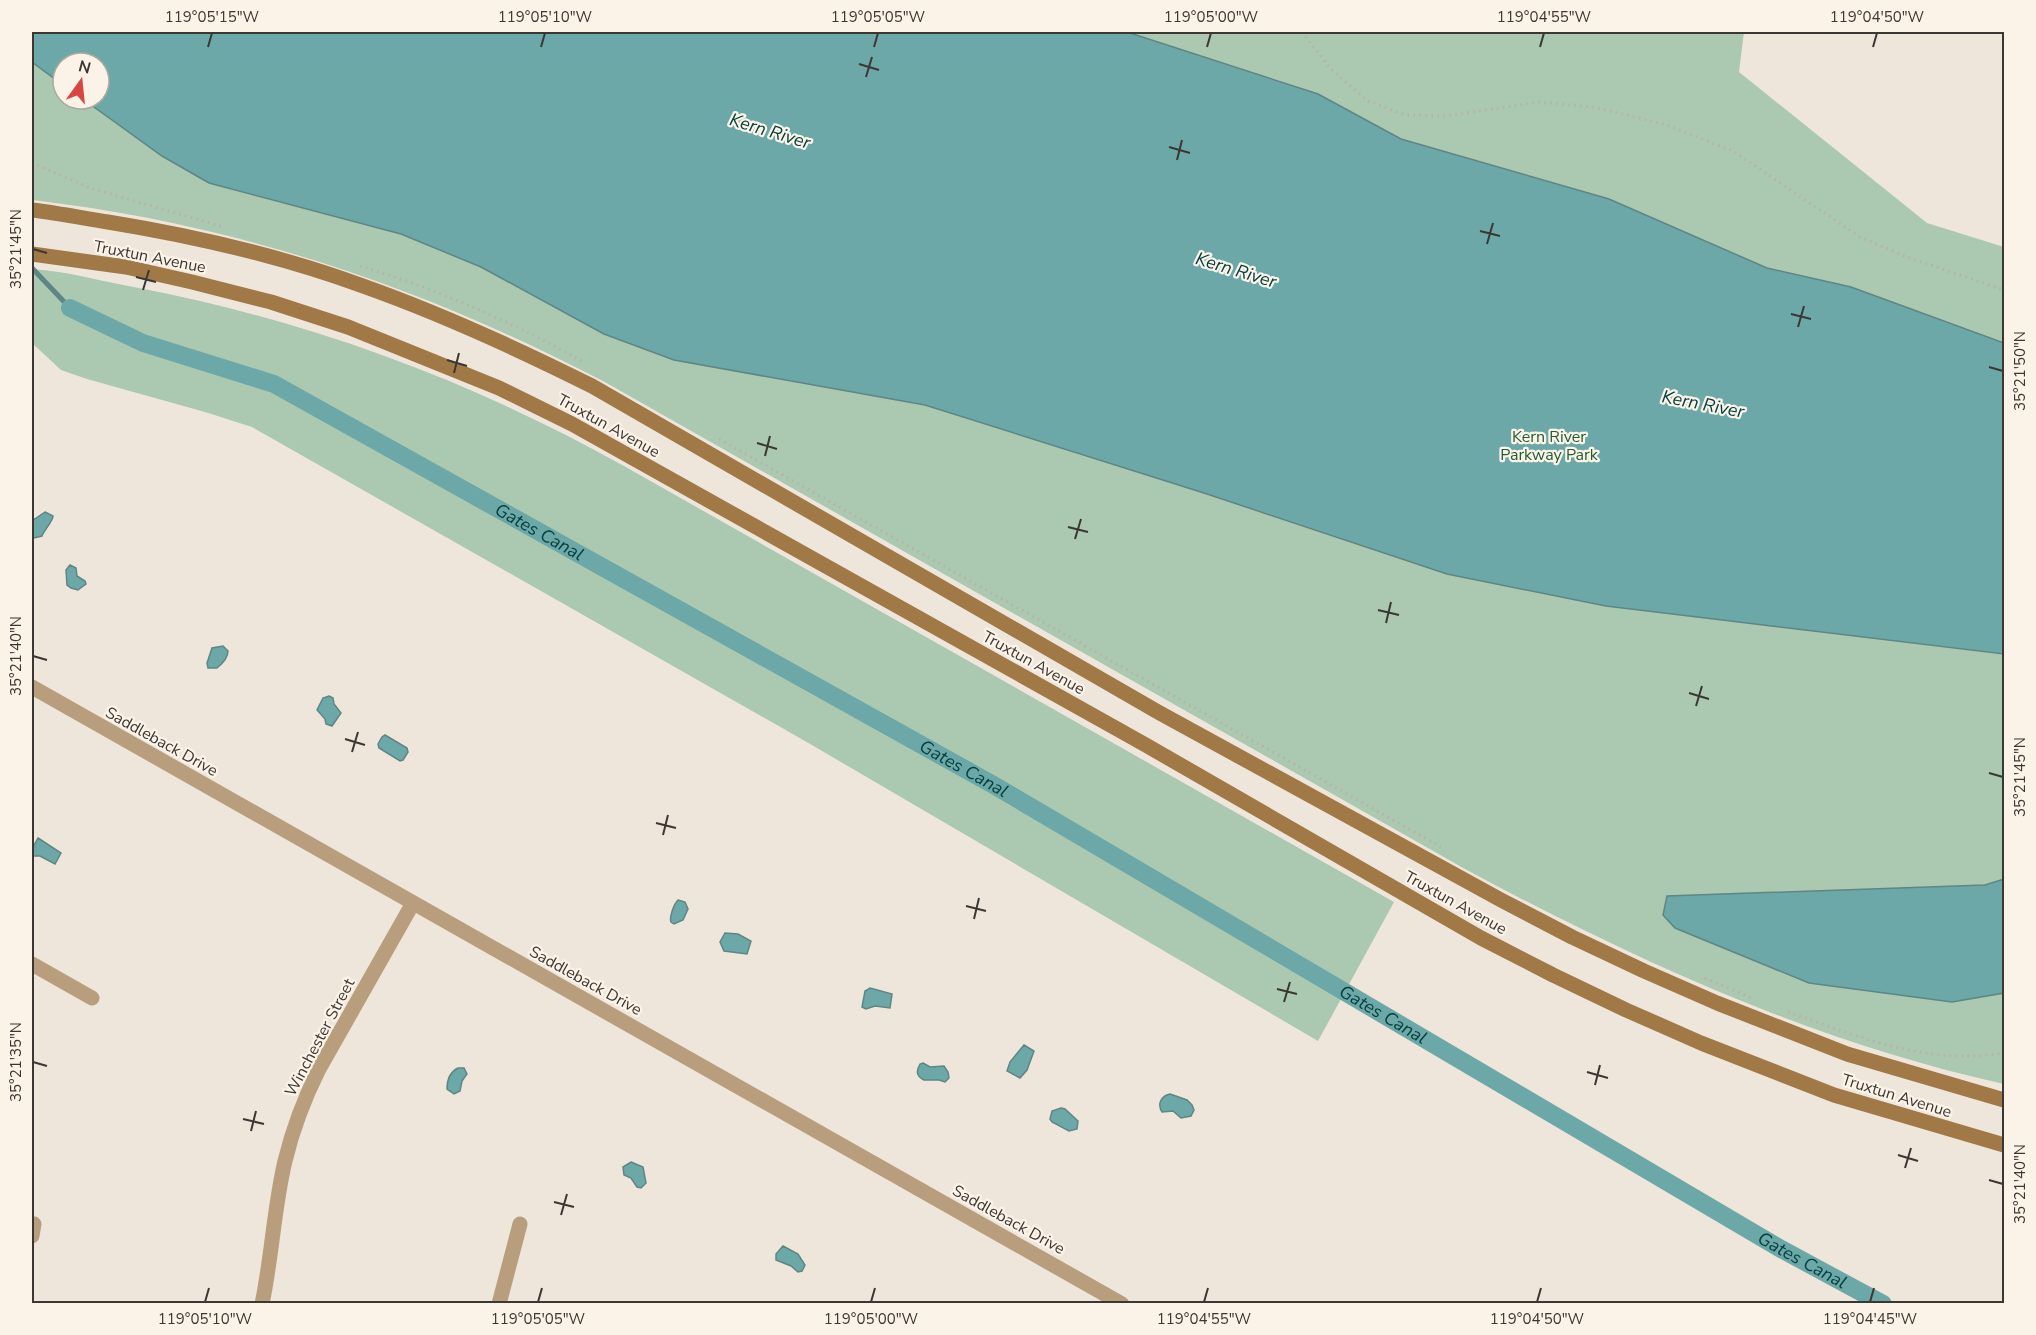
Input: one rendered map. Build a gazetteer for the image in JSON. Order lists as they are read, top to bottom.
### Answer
{
  "streets": {
    "main road": ["Truxtun Avenue"],
    "street": ["Saddleback Drive", "Winchester Street"]
  },
  "crossings": [
    ["Saddleback Drive", "Winchester Street"]
  ],
  "water": ["Kern River", "Gates Canal"],
  "parks": ["Kern River Parkway Park"],
  "north": "top",
  "coordinates": [
    "119°05'15\"W",
    "119°05'10\"W",
    "119°05'05\"W",
    "119°05'00\"W",
    "119°04'55\"W",
    "119°04'50\"W",
    "35°21'45\"N",
    "35°21'50\"N",
    "35°21'40\"N",
    "35°21'35\"N",
    "119°04'45\"W"
  ]
}
